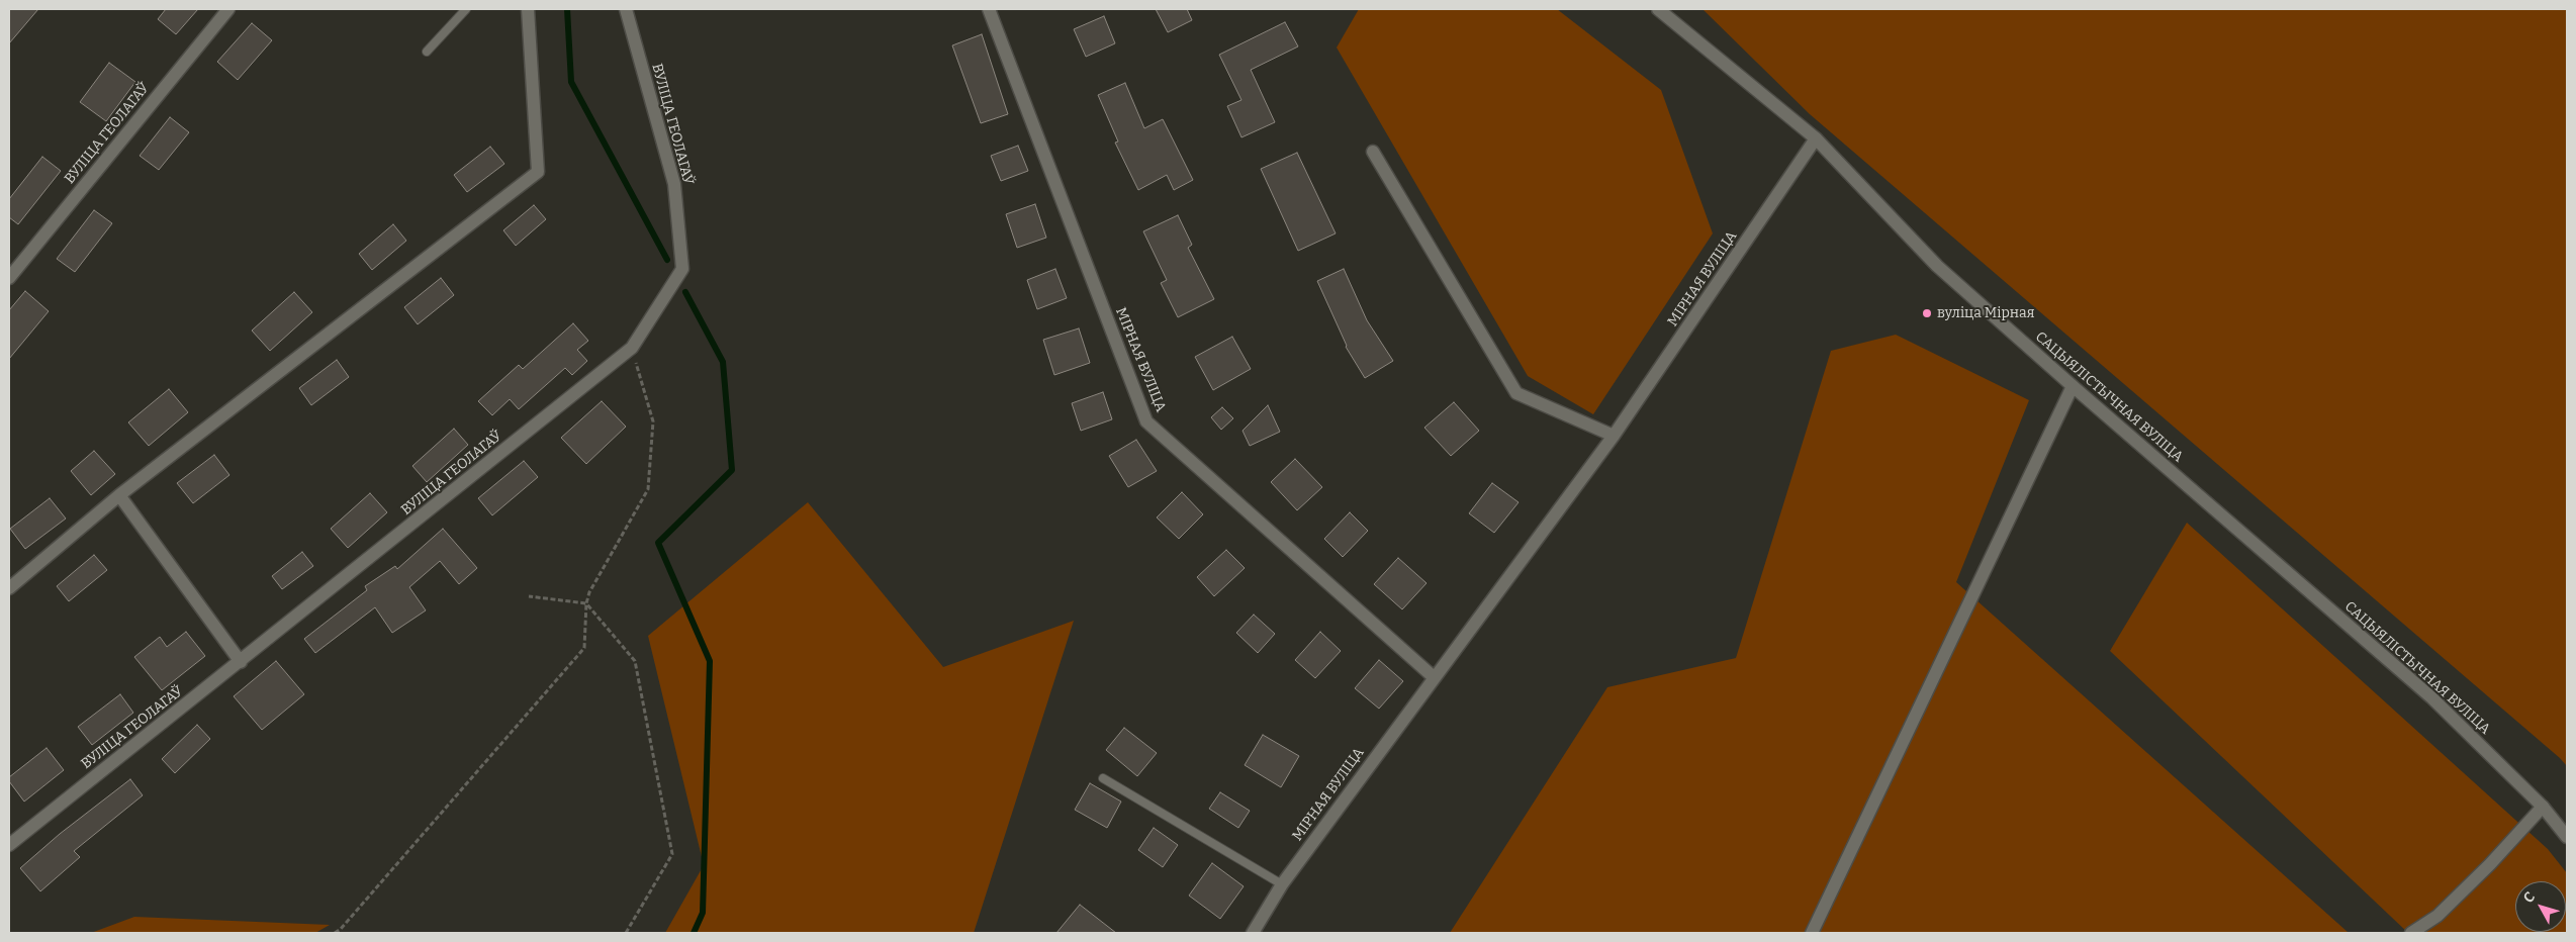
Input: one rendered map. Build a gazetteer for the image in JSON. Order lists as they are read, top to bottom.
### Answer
{
  "streets": {
    "street": ["ВУЛІЦА ГЕОЛАГАЎ", "МІРНАЯ ВУЛІЦА", "САЦЫЯЛІСТЫЧНАЯ ВУЛІЦА"]
  },
  "crossings": [
    ["МІРНАЯ ВУЛІЦА", "САЦЫЯЛІСТЫЧНАЯ ВУЛІЦА"]
  ],
  "places": ["вуліца Мірная"],
  "north": "top left"
}
